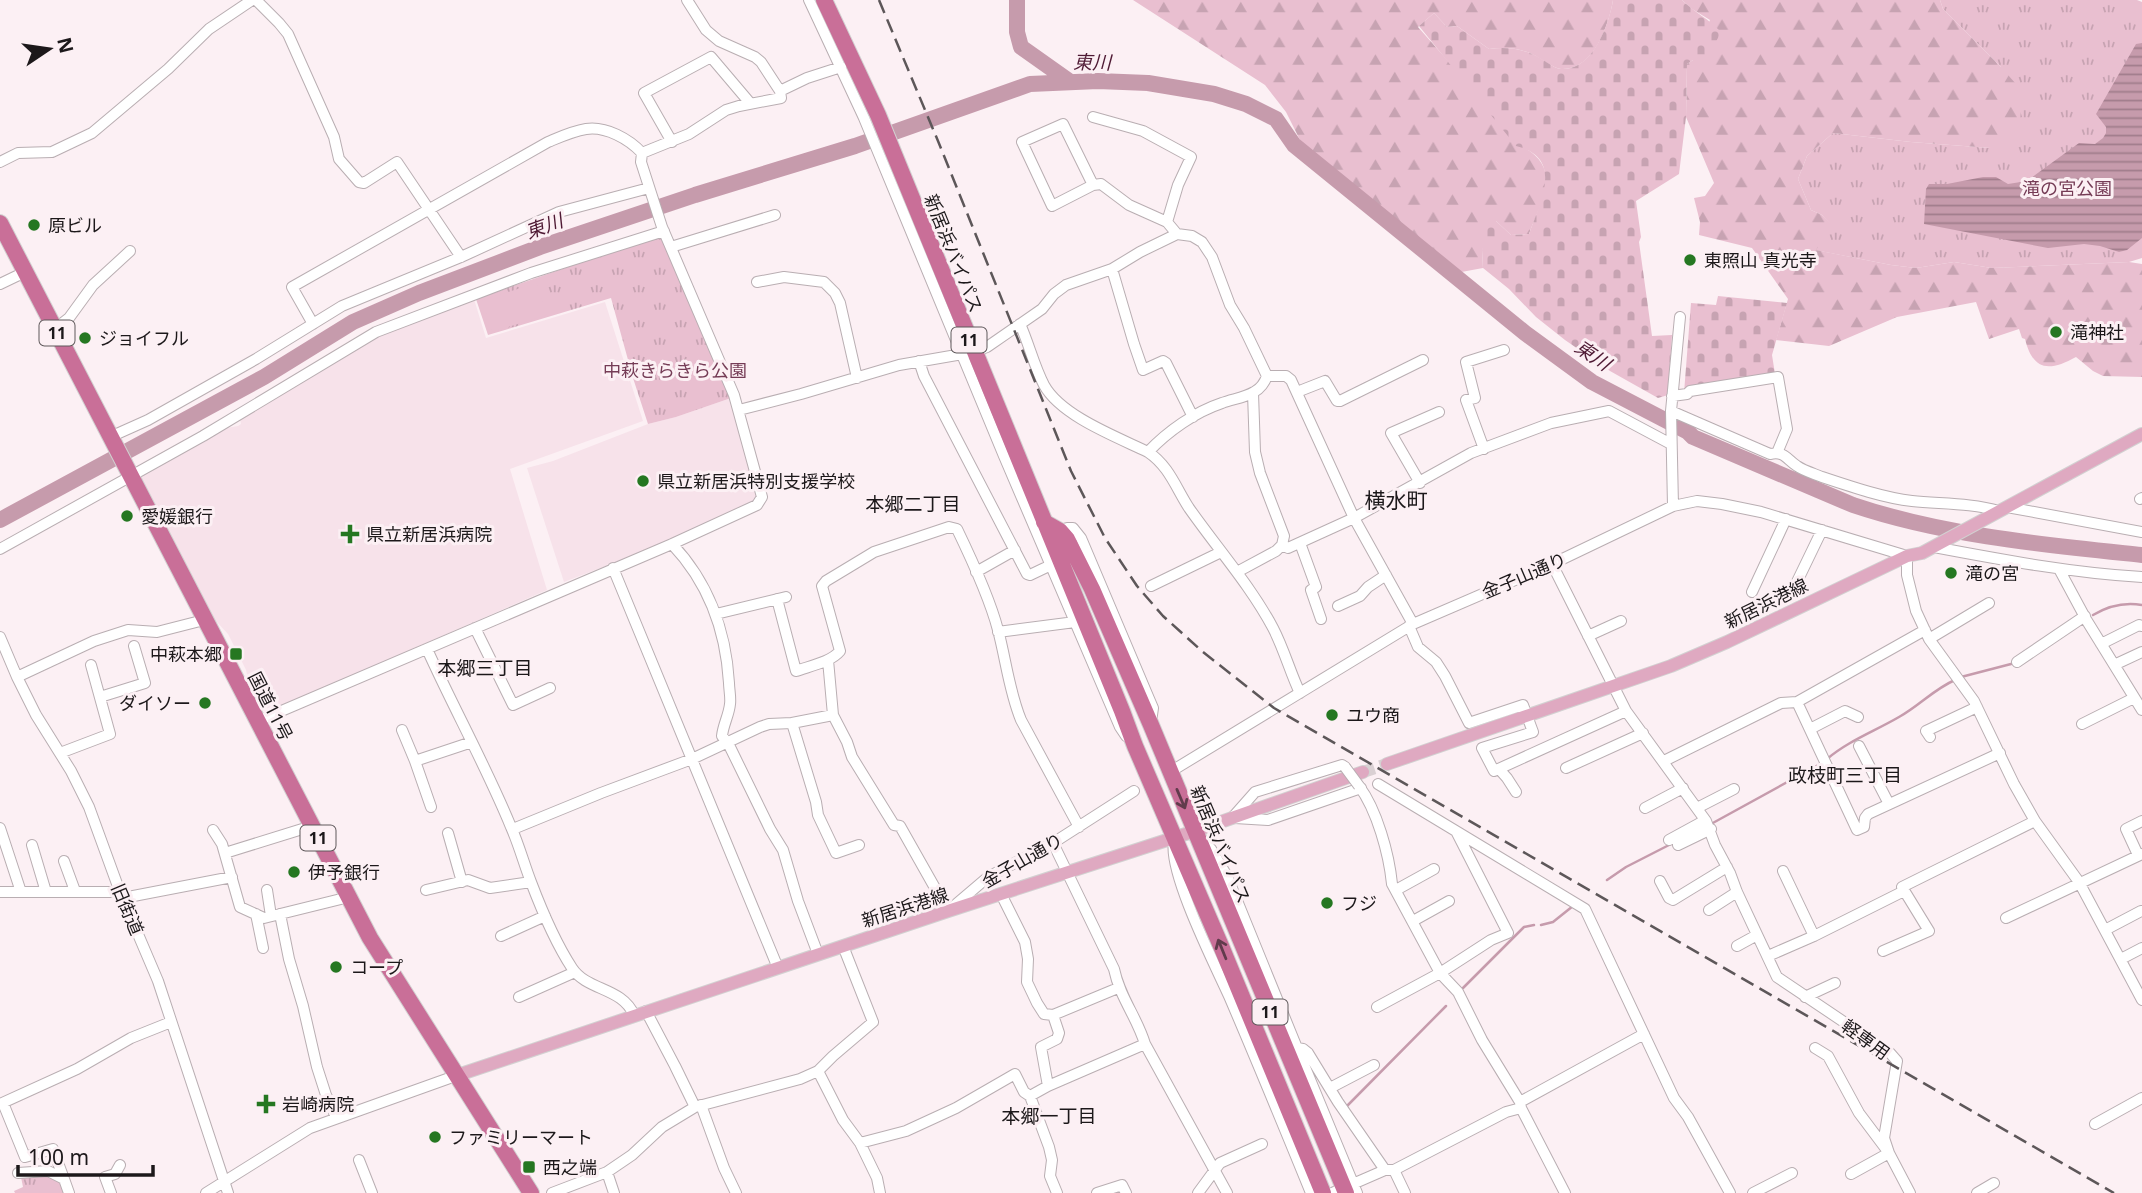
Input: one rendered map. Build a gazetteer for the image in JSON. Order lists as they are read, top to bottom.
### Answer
{
  "streets": {
    "highway": ["新居浜バイパス", "11", "国道11号"],
    "main road": ["新居浜港線"],
    "street": ["金子山通り", "旧街道", "軽専用"]
  },
  "crossings": [
    ["新居浜バイパス", "金子山通り"],
    ["新居浜バイパス", "新居浜港線"],
    ["金子山通り", "新居浜港線"],
    ["金子山通り", "軽専用"],
    ["新居浜港線", "国道11号"],
    ["新居浜港線", "軽専用"]
  ],
  "districts": [
    "横水町",
    "本郷二丁目",
    "本郷三丁目",
    "政枝町三丁目",
    "本郷一丁目"
  ],
  "water": ["東川"],
  "parks": ["滝の宮公園", "中萩きらきら公園"],
  "places": {
    "other": [
      "原ビル",
      "東照山 真光寺",
      "滝神社",
      "ジョイフル",
      "県立新居浜特別支援学校",
      "愛媛銀行",
      "滝の宮",
      "ダイソー",
      "ユウ商",
      "伊予銀行",
      "フジ",
      "コープ",
      "ファミリーマート"
    ],
    "health": ["県立新居浜病院", "岩崎病院"],
    "transit": ["中萩本郷", "西之端"]
  },
  "scale_bar": "100 m",
  "north": "right"
}
